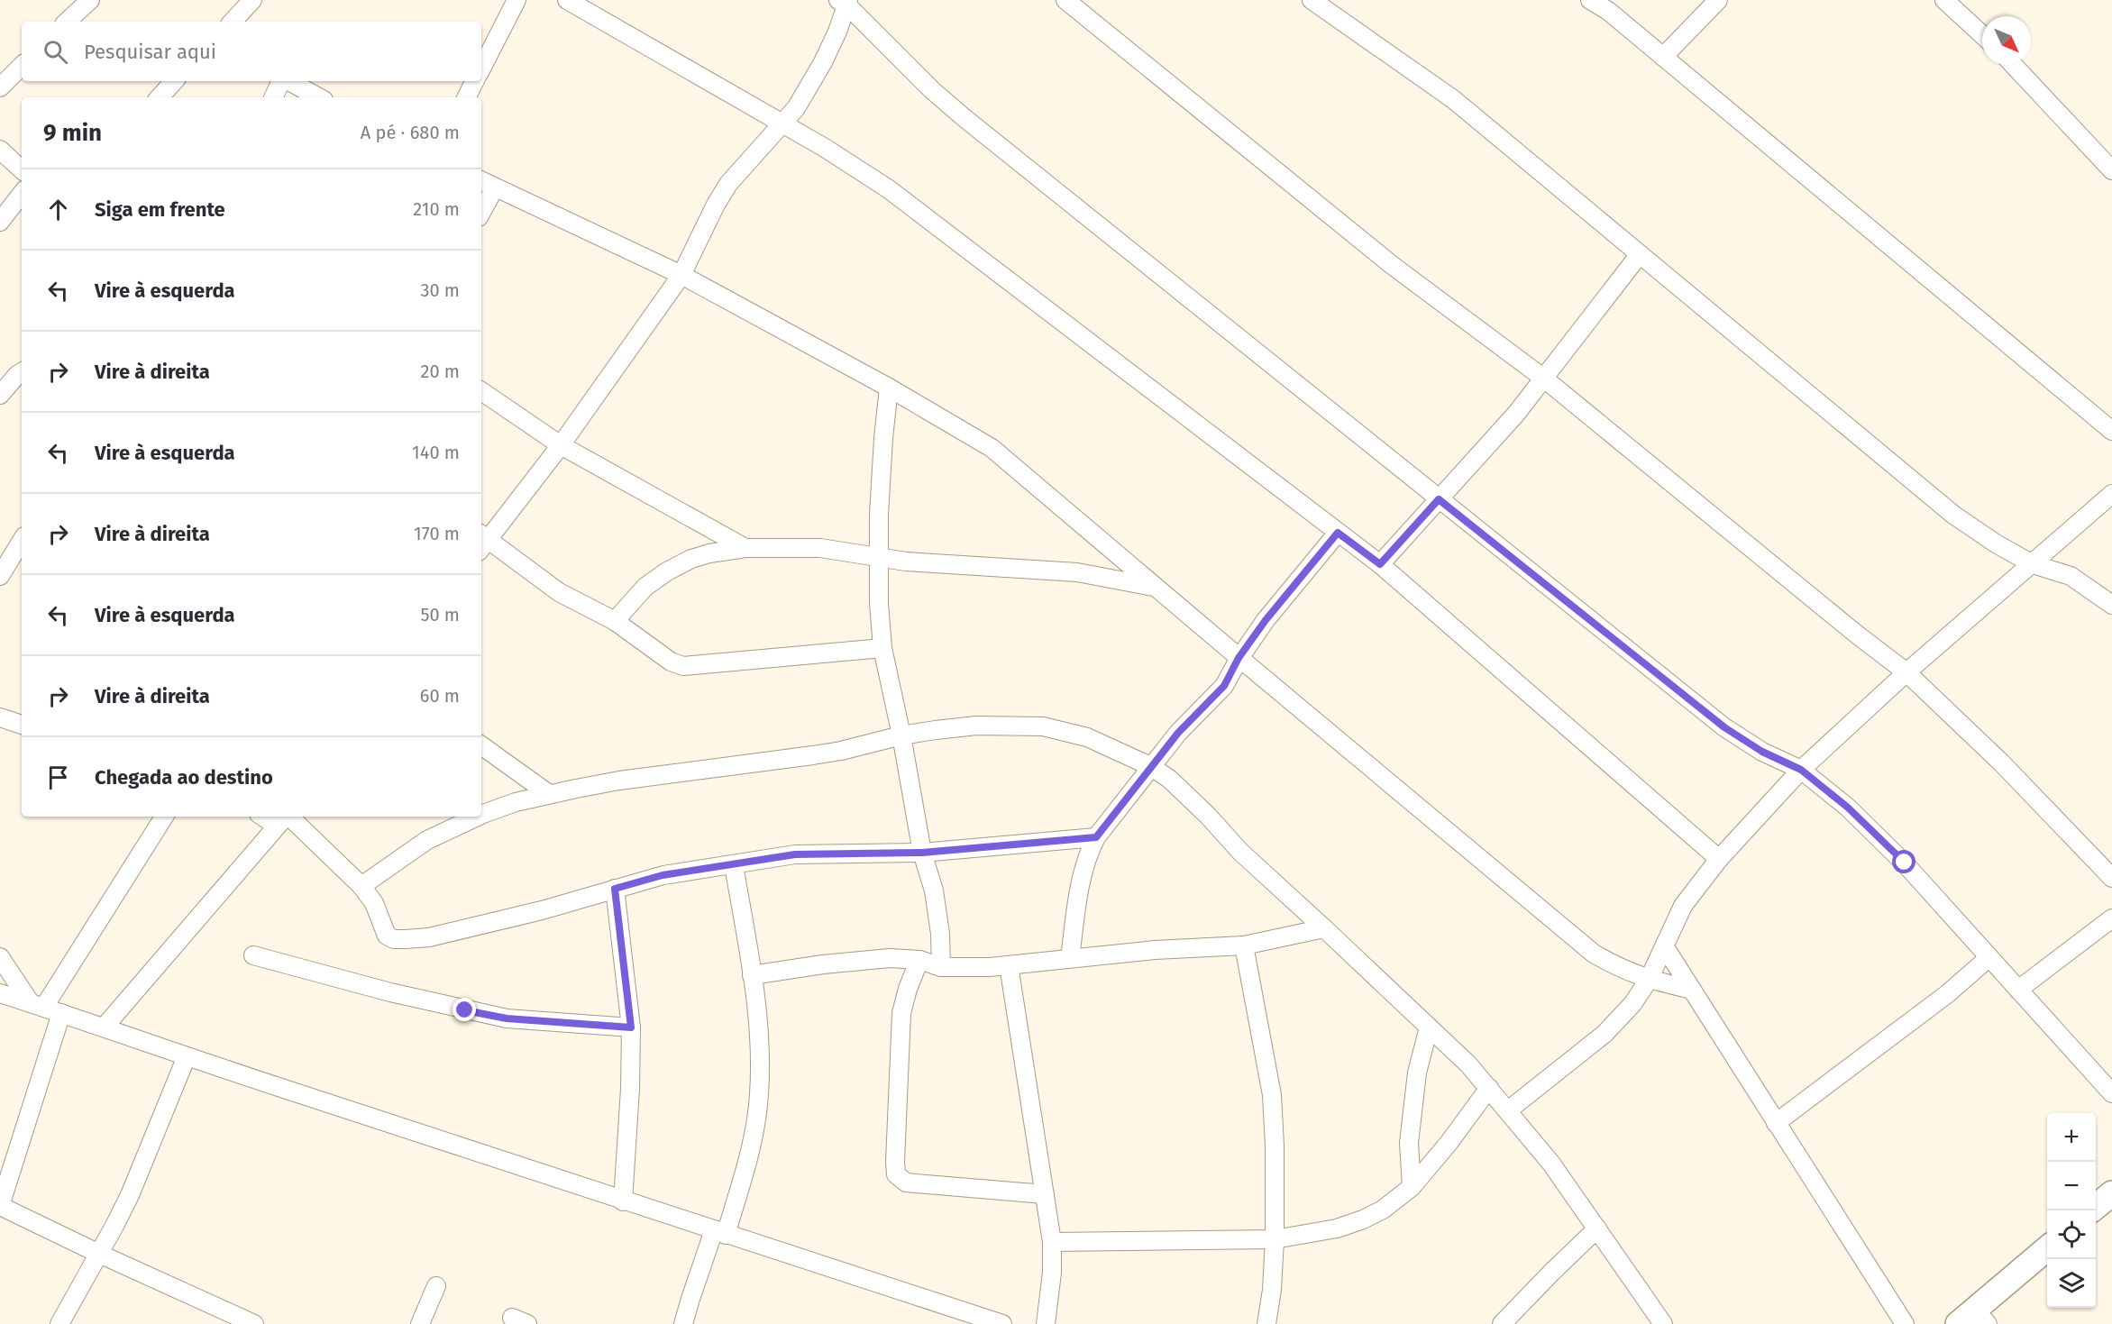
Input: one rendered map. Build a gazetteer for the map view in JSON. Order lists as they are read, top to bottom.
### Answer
{
  "north": "bottom right",
  "page": {
    "search": "Pesquisar aqui",
    "heading": ["9 min", "A pé · 680 m"],
    "list": [
      ["Siga em frente", "210 m"],
      ["Vire à esquerda", "30 m"],
      ["Vire à direita", "20 m"],
      ["Vire à esquerda", "140 m"],
      ["Vire à direita", "170 m"],
      ["Vire à esquerda", "50 m"],
      ["Vire à direita", "60 m"],
      "Chegada ao destino"
    ],
    "map_buttons": ["+", "−"]
  }
}
